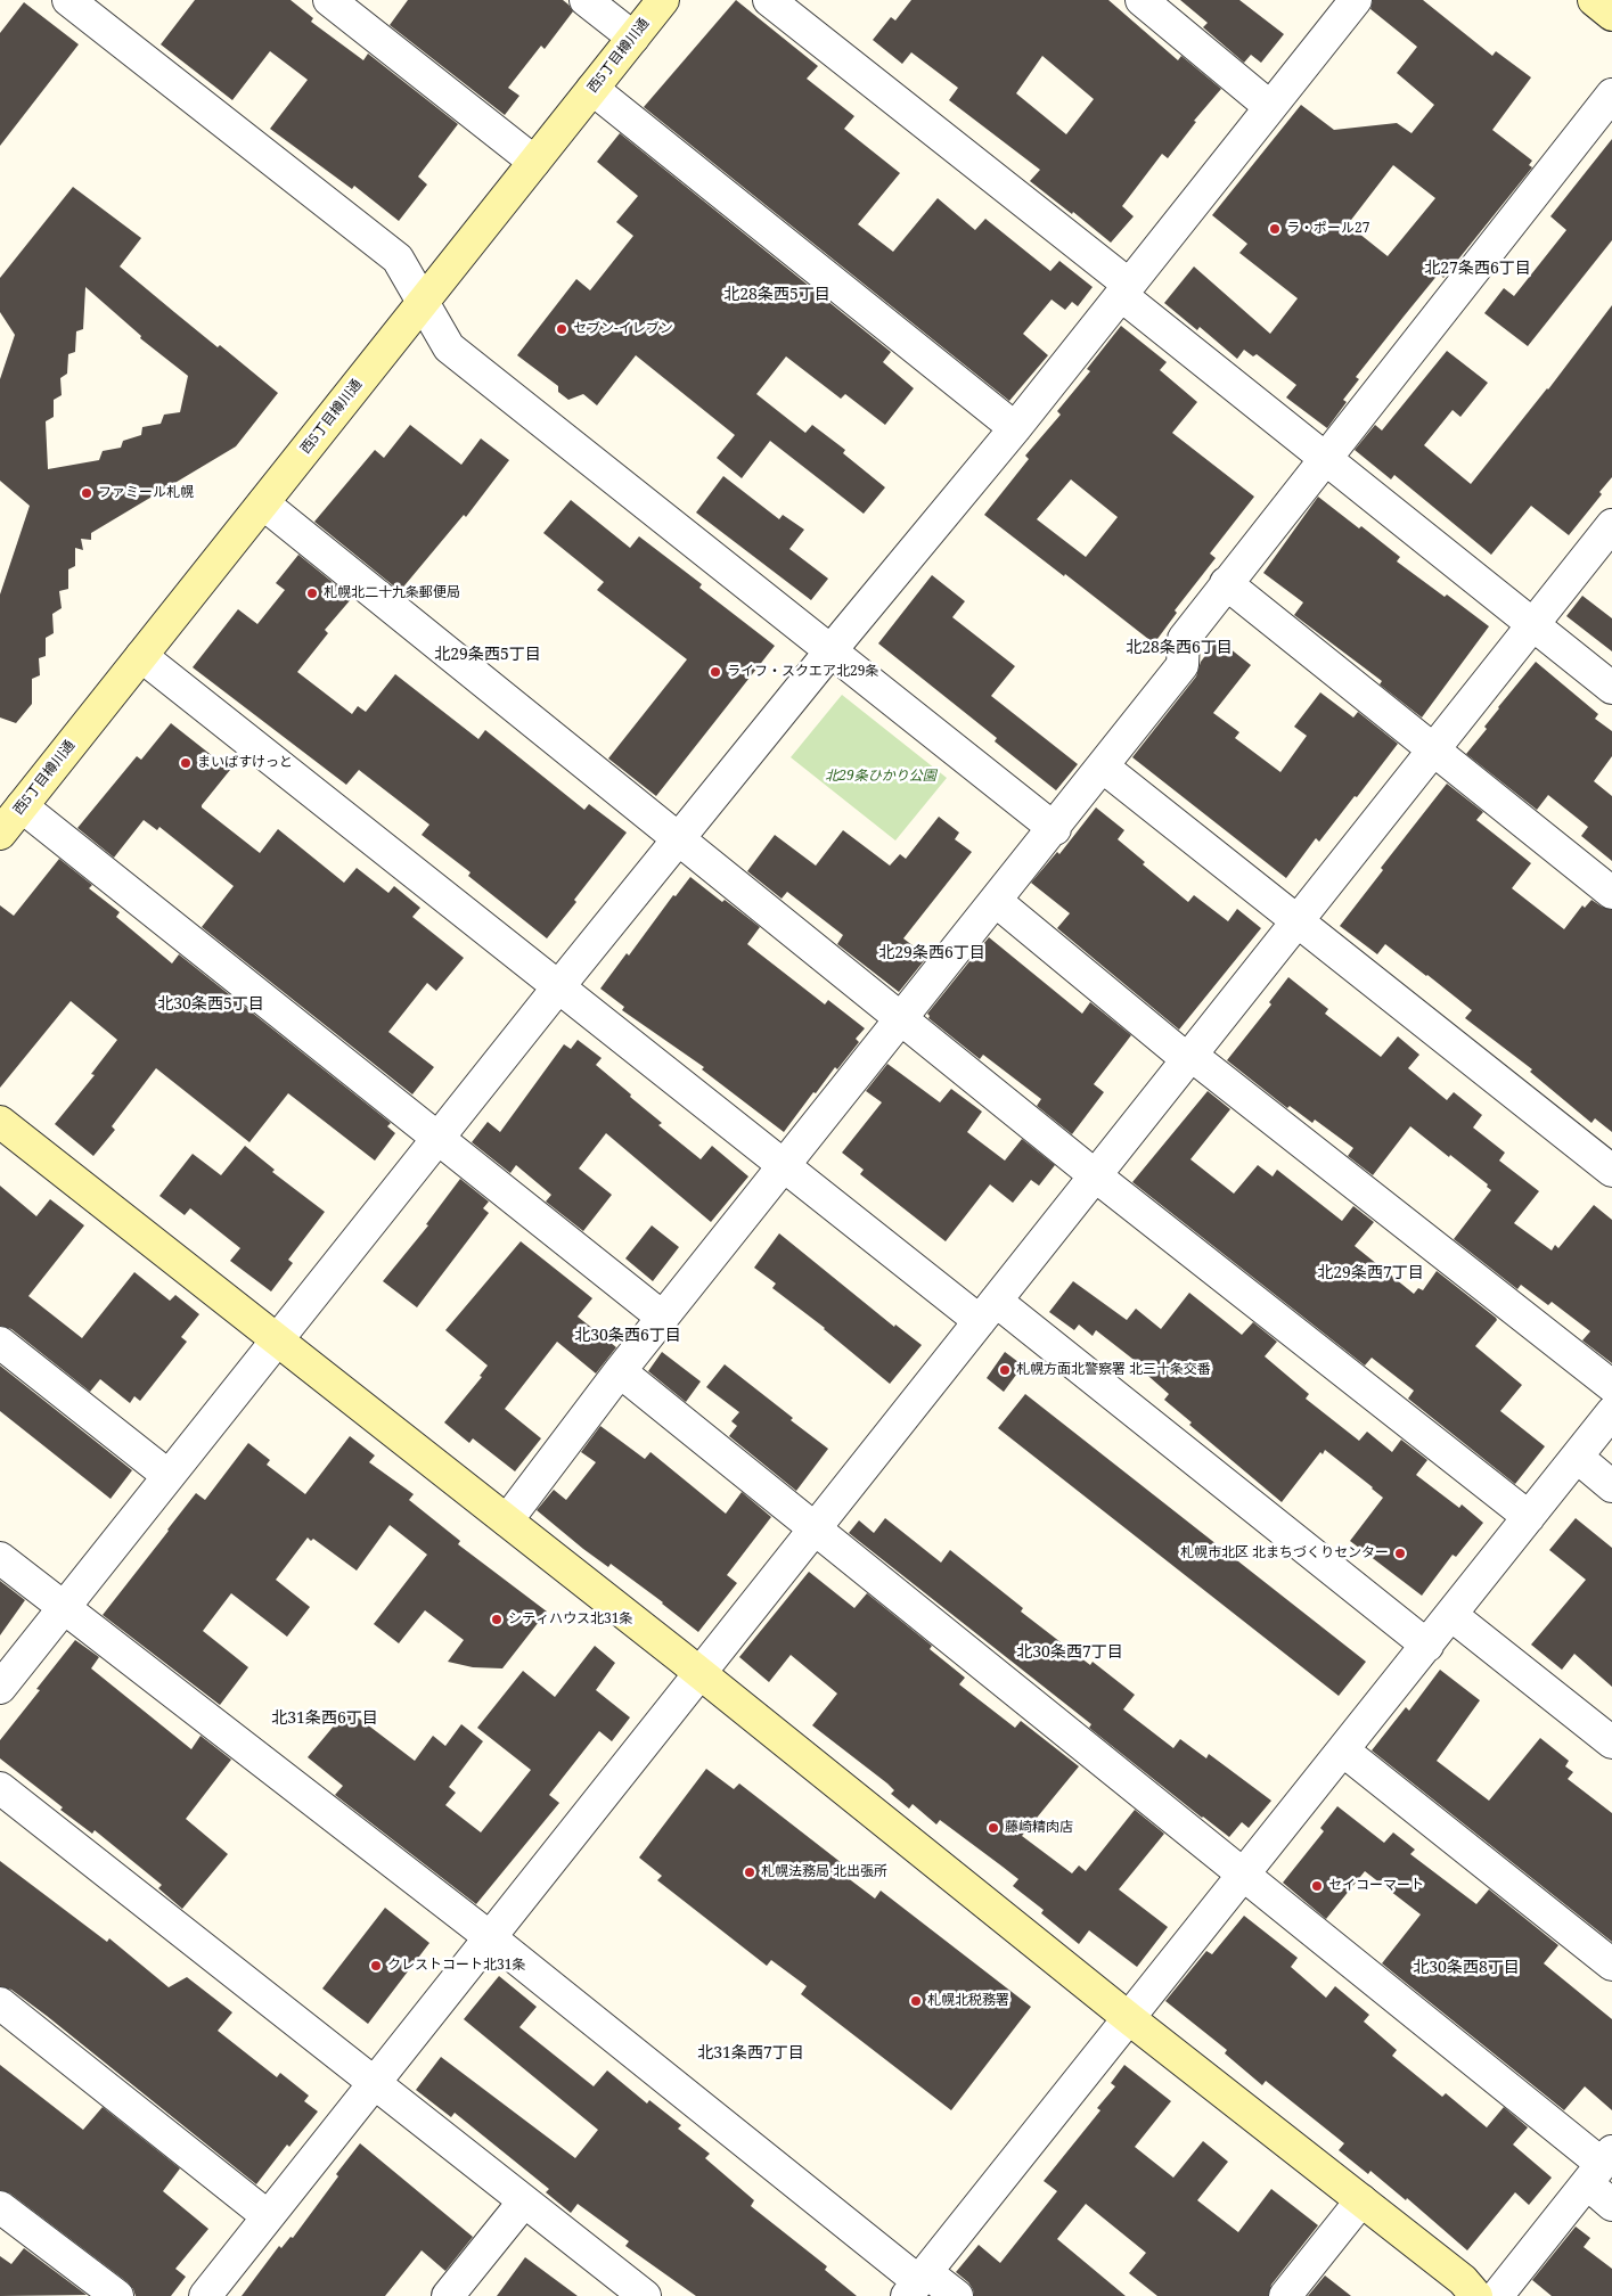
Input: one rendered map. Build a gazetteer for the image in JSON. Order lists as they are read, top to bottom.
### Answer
{
  "streets": {
    "street": ["西5丁目樽川通"]
  },
  "districts": [
    "北27条西6丁目",
    "北28条西5丁目",
    "北28条西6丁目",
    "北29条西5丁目",
    "北29条西6丁目",
    "北30条西5丁目",
    "北29条西7丁目",
    "北30条西6丁目",
    "北30条西7丁目",
    "北31条西6丁目",
    "北30条西8丁目",
    "北31条西7丁目"
  ],
  "parks": ["北29条ひかり公園"],
  "places": [
    "ラ・ポール27",
    "セブン-イレブン",
    "ファミール札幌",
    "札幌北二十九条郵便局",
    "ライフ・スクエア北29条",
    "まいばすけっと",
    "札幌方面北警察署 北三十条交番",
    "札幌市北区 北まちづくりセンター",
    "シティハウス北31条",
    "藤崎精肉店",
    "札幌法務局 北出張所",
    "セイコーマート",
    "クレストコート北31条",
    "札幌北税務署"
  ]
}
